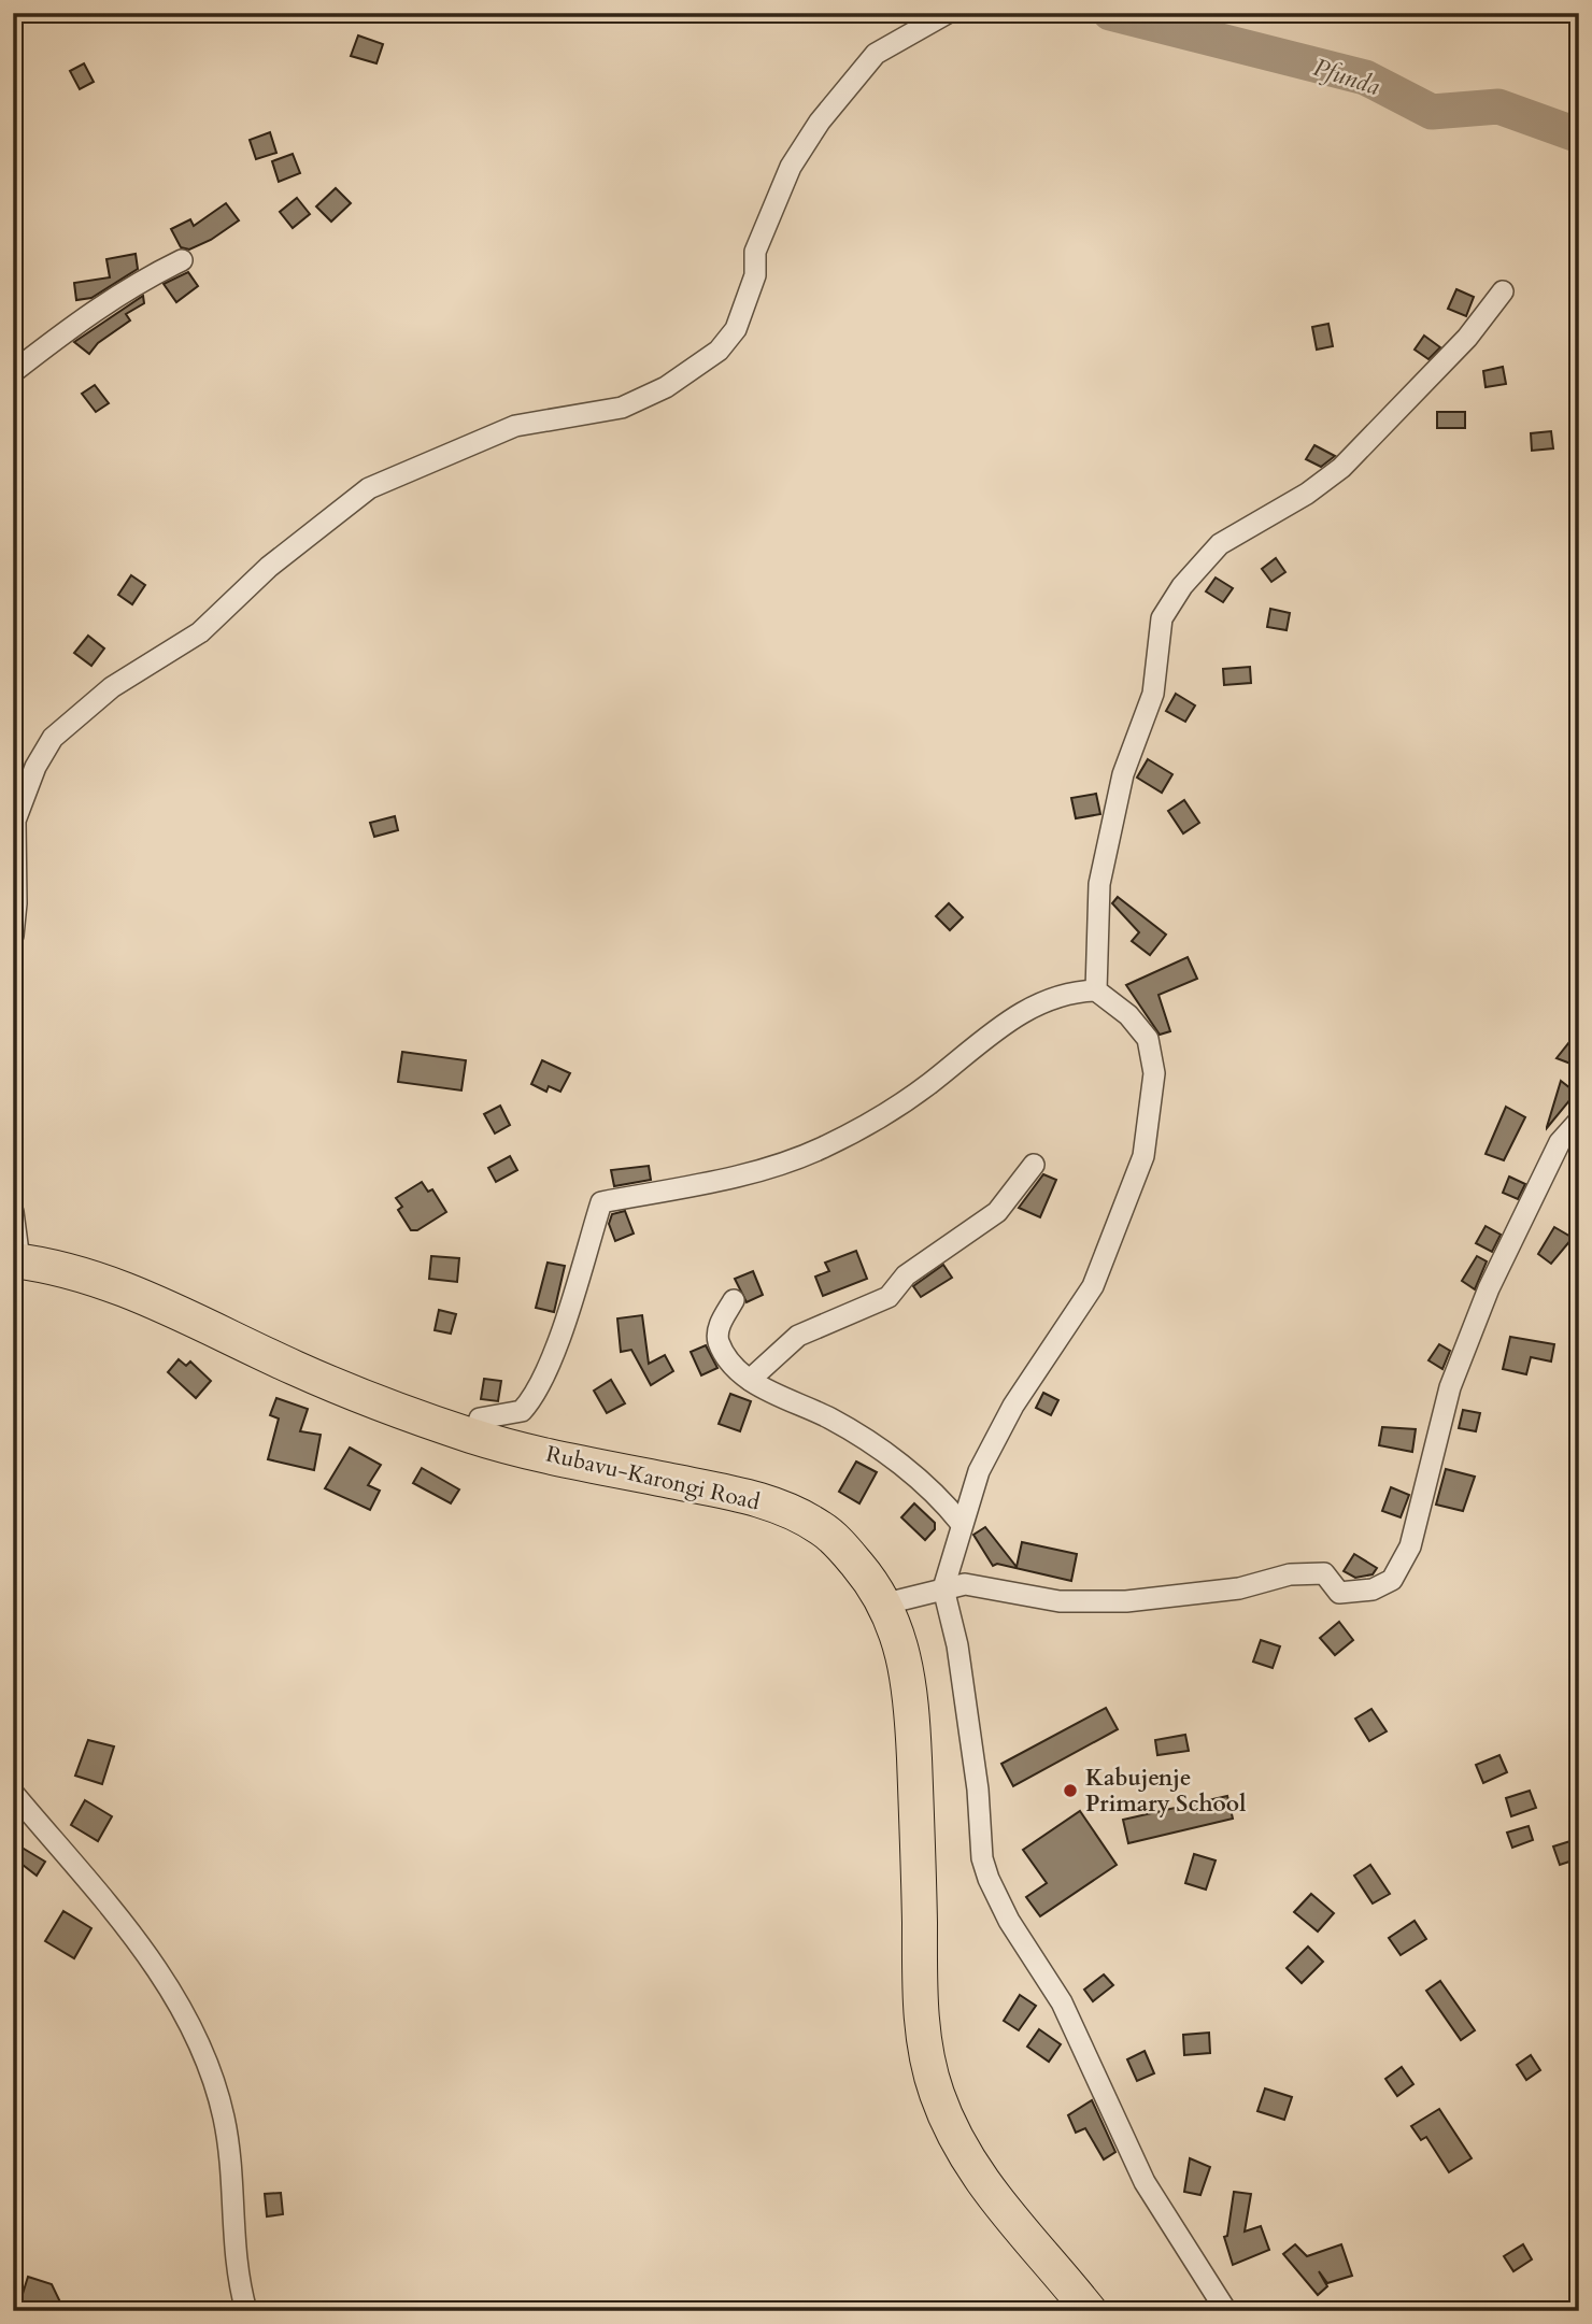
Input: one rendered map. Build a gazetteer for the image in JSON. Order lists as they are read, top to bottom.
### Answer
{
  "streets": {
    "highway": ["Rubavu-Karongi Road"]
  },
  "water": ["Pfunda"],
  "places": ["Kabujenje Primary School"]
}
